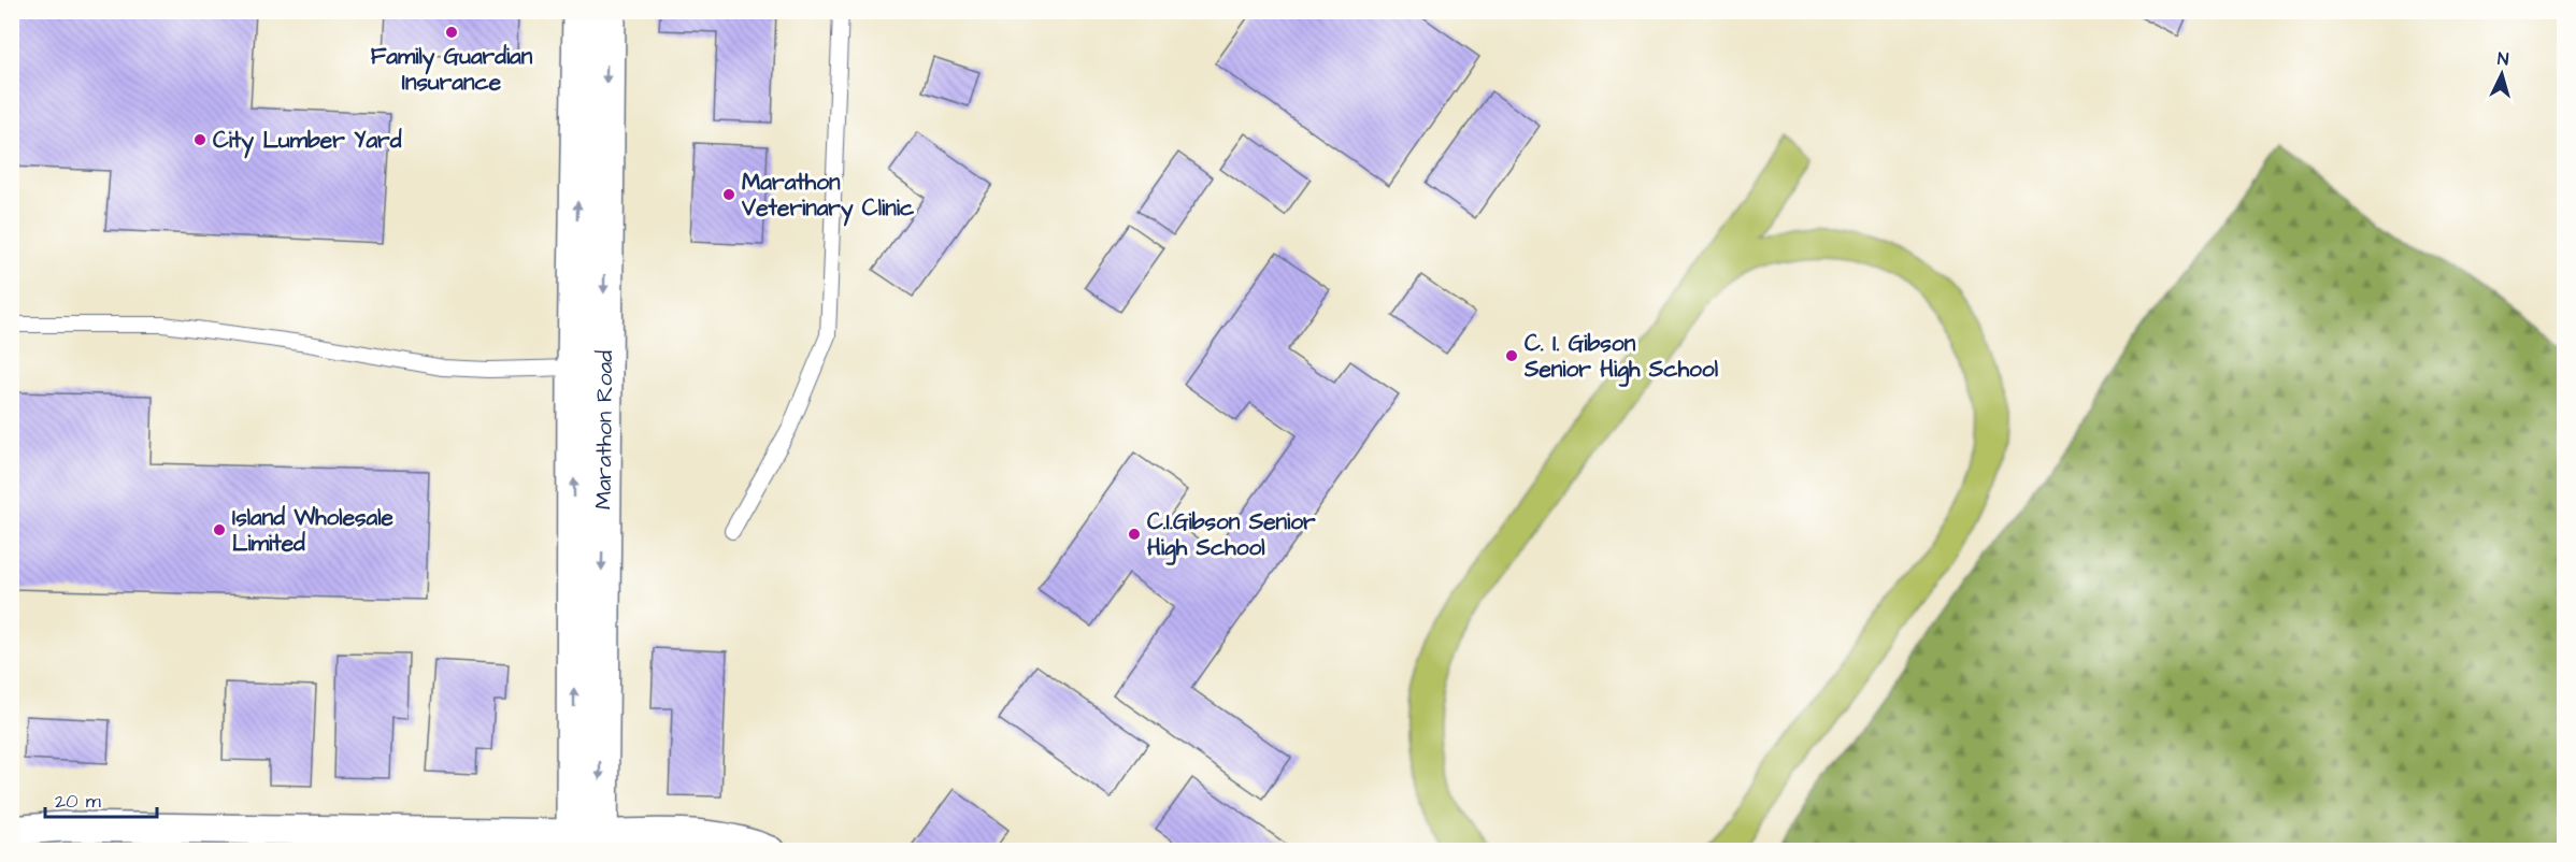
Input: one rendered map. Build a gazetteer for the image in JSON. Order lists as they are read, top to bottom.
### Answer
{
  "streets": {
    "main road": ["Marathon Road"]
  },
  "places": [
    "Family Guardian Insurance",
    "City Lumber Yard",
    "Marathon Veterinary Clinic",
    "C. I. Gibson Senior High School",
    "Island Wholesale Limited",
    "C.I.Gibson Senior High School"
  ],
  "scale_bar": "20 m",
  "north": "top"
}
